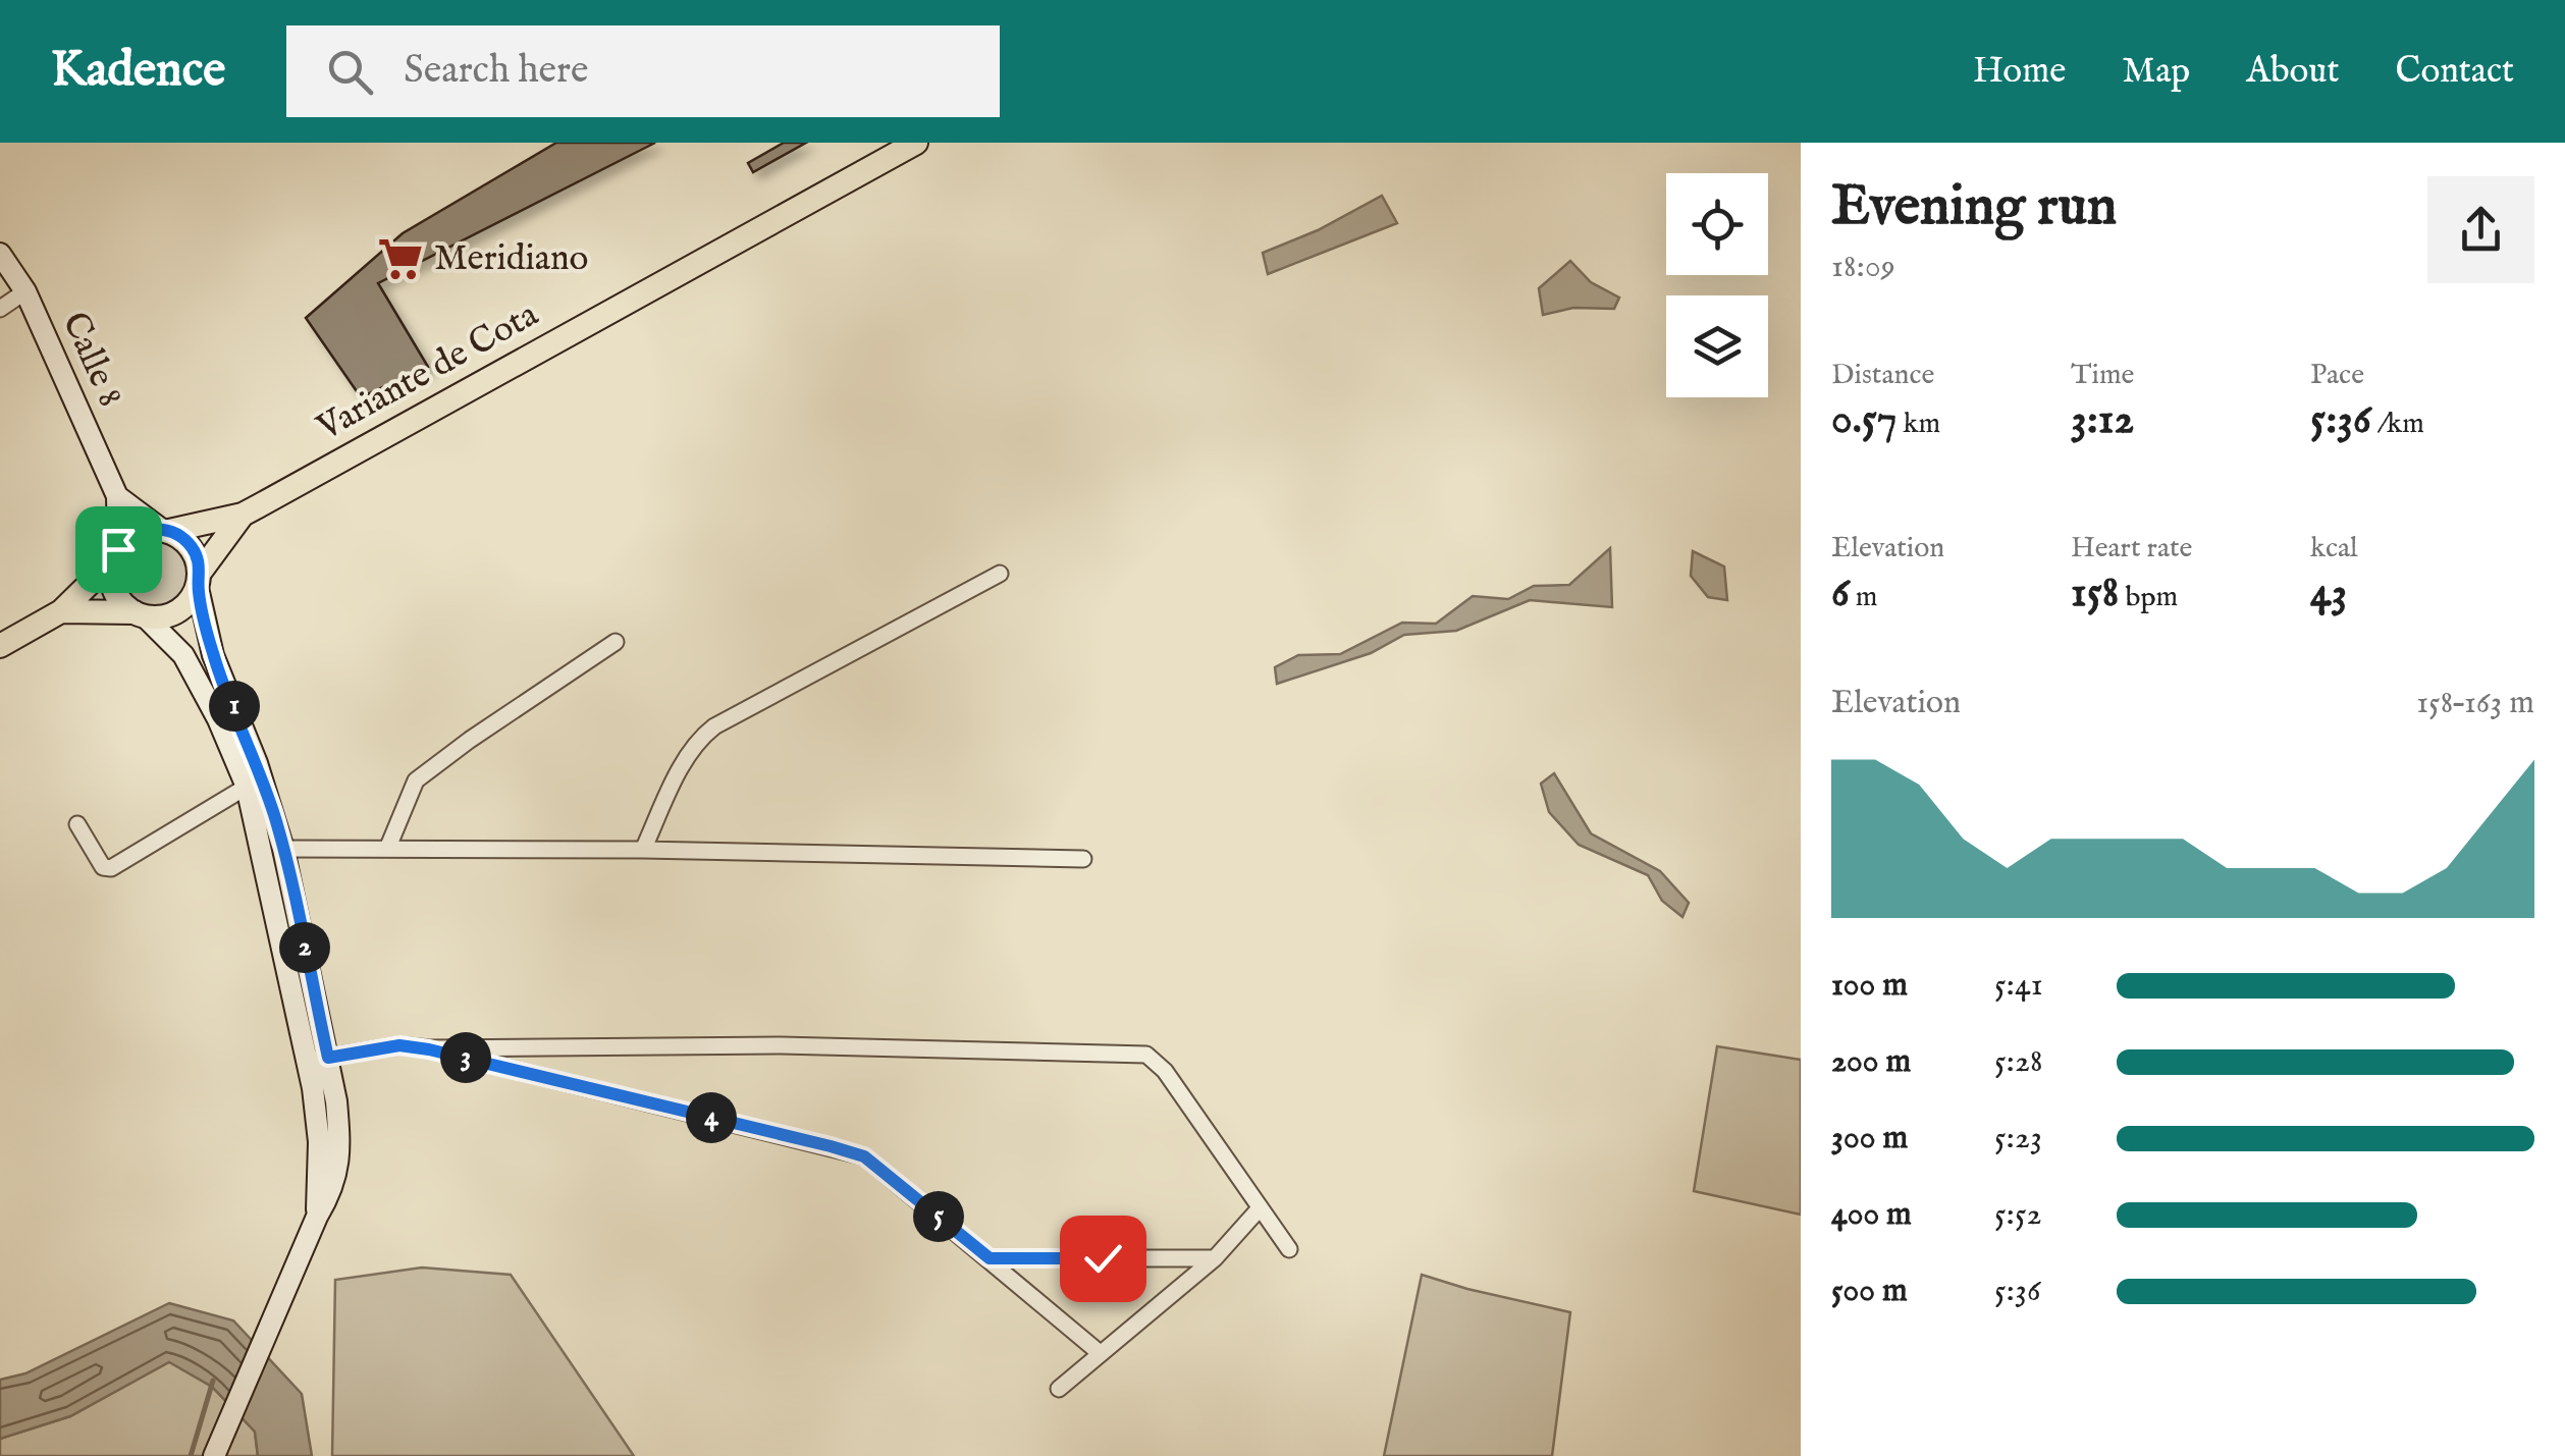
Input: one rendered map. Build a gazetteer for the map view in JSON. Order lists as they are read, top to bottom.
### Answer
{
  "streets": {
    "main road": ["Calle 8", "Variante de Cota"]
  },
  "places": {
    "supermarket": ["Meridiano"]
  },
  "page": {
    "header": "Kadence",
    "search": "Search here",
    "nav": [
      "Home",
      "Map",
      "About",
      "Contact"
    ],
    "heading": ["Evening run", "18:09"],
    "stats": [
      ["Distance", "0.57 km"],
      ["Time", "3:12"],
      ["Pace", "5:36 /km"],
      ["Elevation", "6 m"],
      ["Heart rate", "158 bpm"],
      ["kcal", "43"]
    ],
    "chart": ["Elevation", "158–163 m"],
    "pins": [
      "1",
      "2",
      "3",
      "4",
      "5"
    ],
    "list": [
      {
        "name": "100 m",
        "note": "5:41"
      },
      {
        "name": "200 m",
        "note": "5:28"
      },
      {
        "name": "300 m",
        "note": "5:23"
      },
      {
        "name": "400 m",
        "note": "5:52"
      },
      {
        "name": "500 m",
        "note": "5:36"
      }
    ]
  }
}
